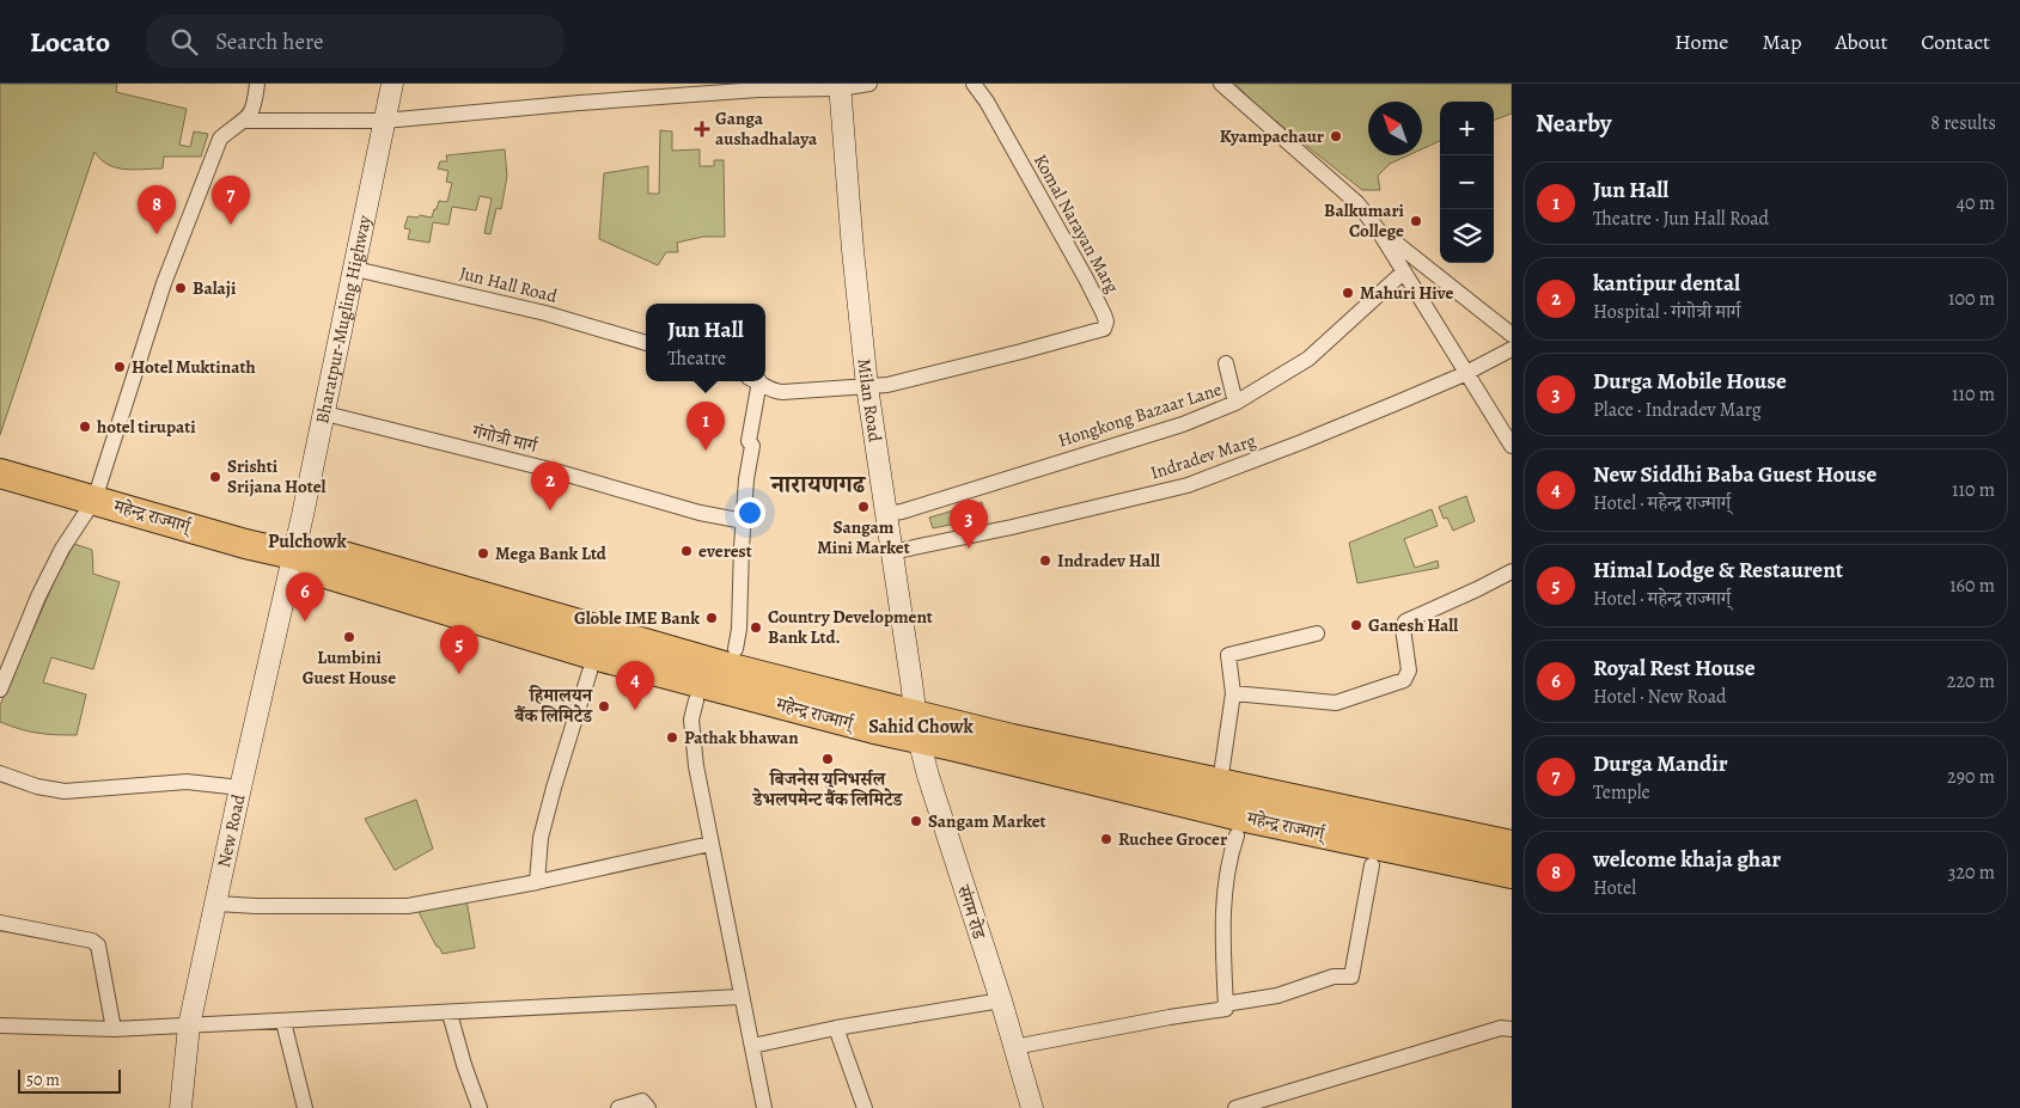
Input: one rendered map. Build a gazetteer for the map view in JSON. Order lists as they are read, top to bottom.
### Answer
{
  "streets": {
    "highway": ["महेन्द्र राज्मार्ग्"],
    "street": [
      "Komal Narayan Marg",
      "Jun Hall Road",
      "Bharatpur-Mugling Highway",
      "Milan Road",
      "Hongkong Bazaar Lane",
      "गंगोत्री मार्ग",
      "Indradev Marg",
      "New Road",
      "संगम रोड"
    ]
  },
  "crossings": [
    ["Komal Narayan Marg", "Milan Road"],
    ["Jun Hall Road", "Bharatpur-Mugling Highway"],
    ["Bharatpur-Mugling Highway", "गंगोत्री मार्ग"],
    ["Bharatpur-Mugling Highway", "महेन्द्र राज्मार्ग्"],
    ["Bharatpur-Mugling Highway", "New Road"],
    ["Milan Road", "Hongkong Bazaar Lane"],
    ["Milan Road", "Indradev Marg"],
    ["Milan Road", "महेन्द्र राज्मार्ग्"],
    ["Milan Road", "संगम रोड"],
    ["महेन्द्र राज्मार्ग्", "New Road"],
    ["महेन्द्र राज्मार्ग्", "संगम रोड"]
  ],
  "districts": ["नारायणगढ", "Pulchowk", "Sahid Chowk"],
  "places": {
    "health": ["Ganga aushadhalaya"],
    "other": [
      "Kyampachaur",
      "Balkumari College",
      "Balaji",
      "Mahuri Hive",
      "Hotel Muktinath",
      "hotel tirupati",
      "Srishti Srijana Hotel",
      "Sangam Mini Market",
      "everest",
      "Mega Bank Ltd",
      "Indradev Hall",
      "Globle IME Bank",
      "Ganesh Hall",
      "Country Development Bank Ltd.",
      "Lumbini Guest House",
      "हिमालयन बैंक लिमिटेड",
      "Pathak bhawan",
      "बिजनेस युनिभर्सल डेभलपमेन्ट बैंक लिमिटेड",
      "Sangam Market",
      "Ruchee Grocer"
    ]
  },
  "scale_bar": "50 m",
  "north": "top left",
  "page": {
    "header": "Locato",
    "search": "Search here",
    "nav": [
      "Home",
      "Map",
      "About",
      "Contact"
    ],
    "heading": ["Nearby", "8 results"],
    "map_buttons": ["+", "−"],
    "list": [
      {
        "mark": "1",
        "name": "Jun Hall",
        "note": "Theatre · Jun Hall Road",
        "value": "40 m"
      },
      {
        "mark": "2",
        "name": "kantipur dental",
        "note": "Hospital · गंगोत्री मार्ग",
        "value": "100 m"
      },
      {
        "mark": "3",
        "name": "Durga Mobile House",
        "note": "Place · Indradev Marg",
        "value": "110 m"
      },
      {
        "mark": "4",
        "name": "New Siddhi Baba Guest House",
        "note": "Hotel · महेन्द्र राज्मार्ग्",
        "value": "110 m"
      },
      {
        "mark": "5",
        "name": "Himal Lodge & Restaurent",
        "note": "Hotel · महेन्द्र राज्मार्ग्",
        "value": "160 m"
      },
      {
        "mark": "6",
        "name": "Royal Rest House",
        "note": "Hotel · New Road",
        "value": "220 m"
      },
      {
        "mark": "7",
        "name": "Durga Mandir",
        "note": "Temple",
        "value": "290 m"
      },
      {
        "mark": "8",
        "name": "welcome khaja ghar",
        "note": "Hotel",
        "value": "320 m"
      }
    ],
    "pins": [
      "7",
      "8",
      "1",
      "2",
      "3",
      "6",
      "5",
      "4"
    ],
    "popup": ["Jun Hall", "Theatre"],
    "scale": "50 m"
  }
}
